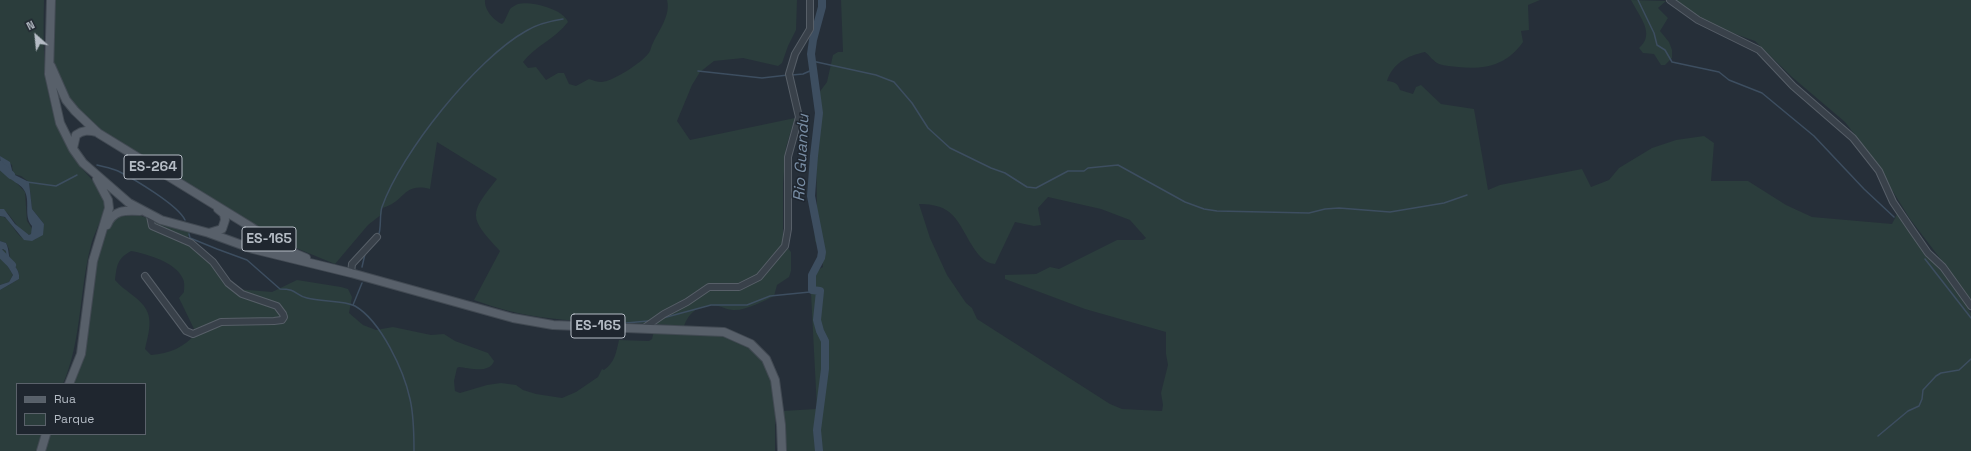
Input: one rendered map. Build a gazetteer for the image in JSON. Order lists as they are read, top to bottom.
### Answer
{
  "streets": {
    "main road": ["ES-264", "ES-165"]
  },
  "crossings": [
    ["ES-264", "ES-165"]
  ],
  "water": ["Rio Guandu"],
  "legend": ["Rua", "Parque"],
  "north": "top left"
}
